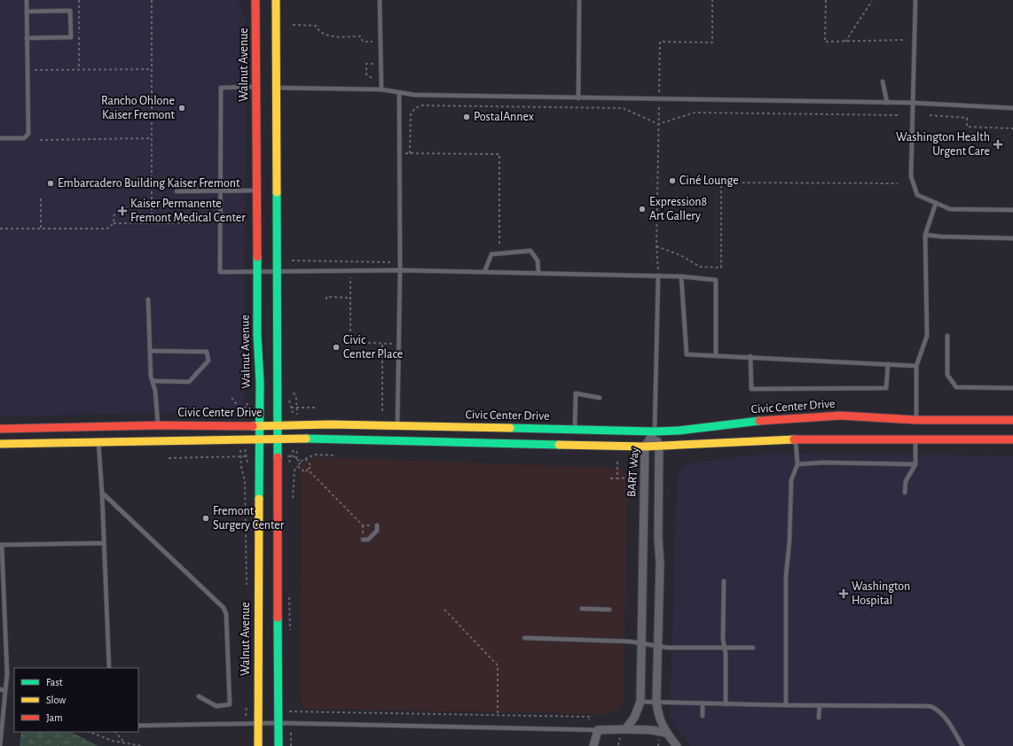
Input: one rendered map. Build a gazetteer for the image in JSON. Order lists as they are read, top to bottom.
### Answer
{
  "streets": {
    "main road": ["Walnut Avenue", "Civic Center Drive"],
    "street": ["BART Way"]
  },
  "crossings": [
    ["Walnut Avenue", "Civic Center Drive"],
    ["Civic Center Drive", "BART Way"]
  ],
  "places": {
    "other": [
      "Rancho Ohlone Kaiser Fremont",
      "PostalAnnex",
      "Ciné Lounge",
      "Embarcadero Building Kaiser Fremont",
      "Expression8 Art Gallery",
      "Civic Center Place",
      "Fremont Surgery Center"
    ],
    "health": ["Washington Health Urgent Care", "Kaiser Permanente Fremont Medical Center", "Washington Hospital"]
  },
  "legend": ["Fast", "Slow", "Jam"]
}
